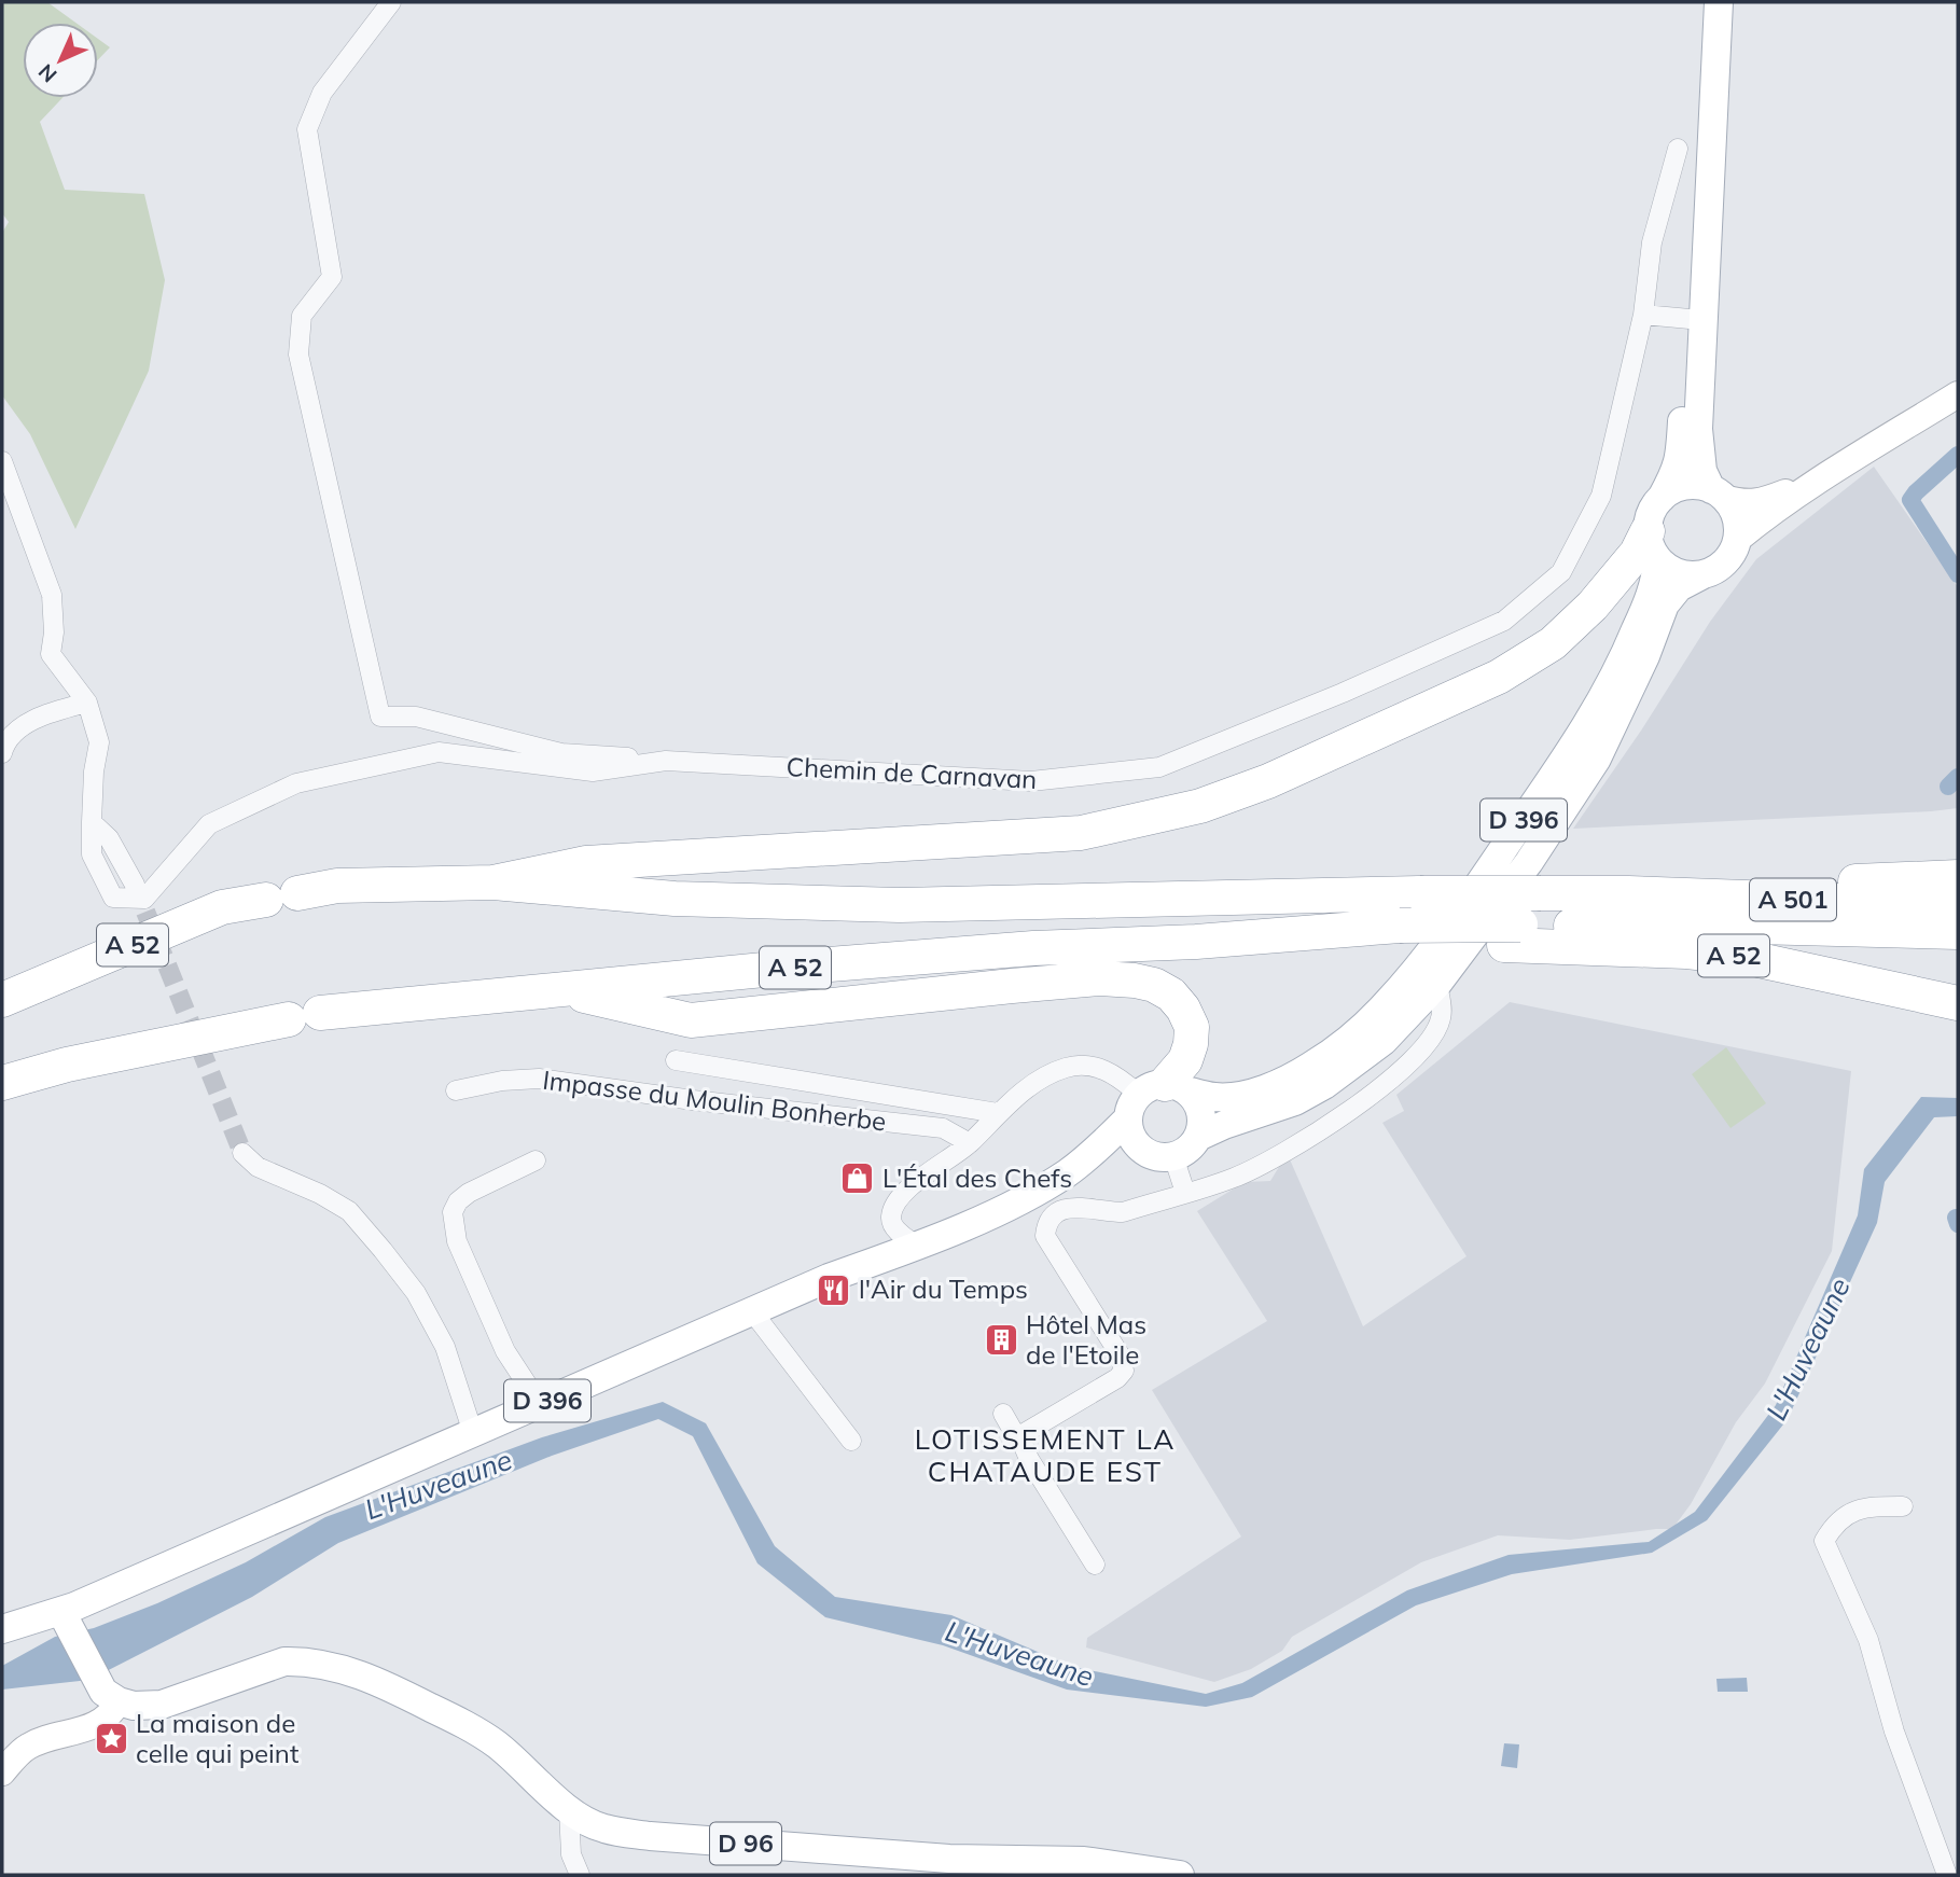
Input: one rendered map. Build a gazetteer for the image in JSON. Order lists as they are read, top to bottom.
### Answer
{
  "streets": {
    "highway": ["A 501", "A 52"],
    "main road": ["D 396", "D 96"],
    "street": ["Chemin de Carnavan", "Impasse du Moulin Bonherbe"]
  },
  "crossings": [
    ["A 501", "A 52"]
  ],
  "districts": ["LOTISSEMENT LA CHATAUDE EST"],
  "water": ["L'Huveaune"],
  "places": {
    "shop": ["L'Étal des Chefs"],
    "restaurant": ["l'Air du Temps"],
    "building": ["Hôtel Mas de l'Etoile"],
    "place": ["La maison de celle qui peint"]
  },
  "north": "bottom left"
}
